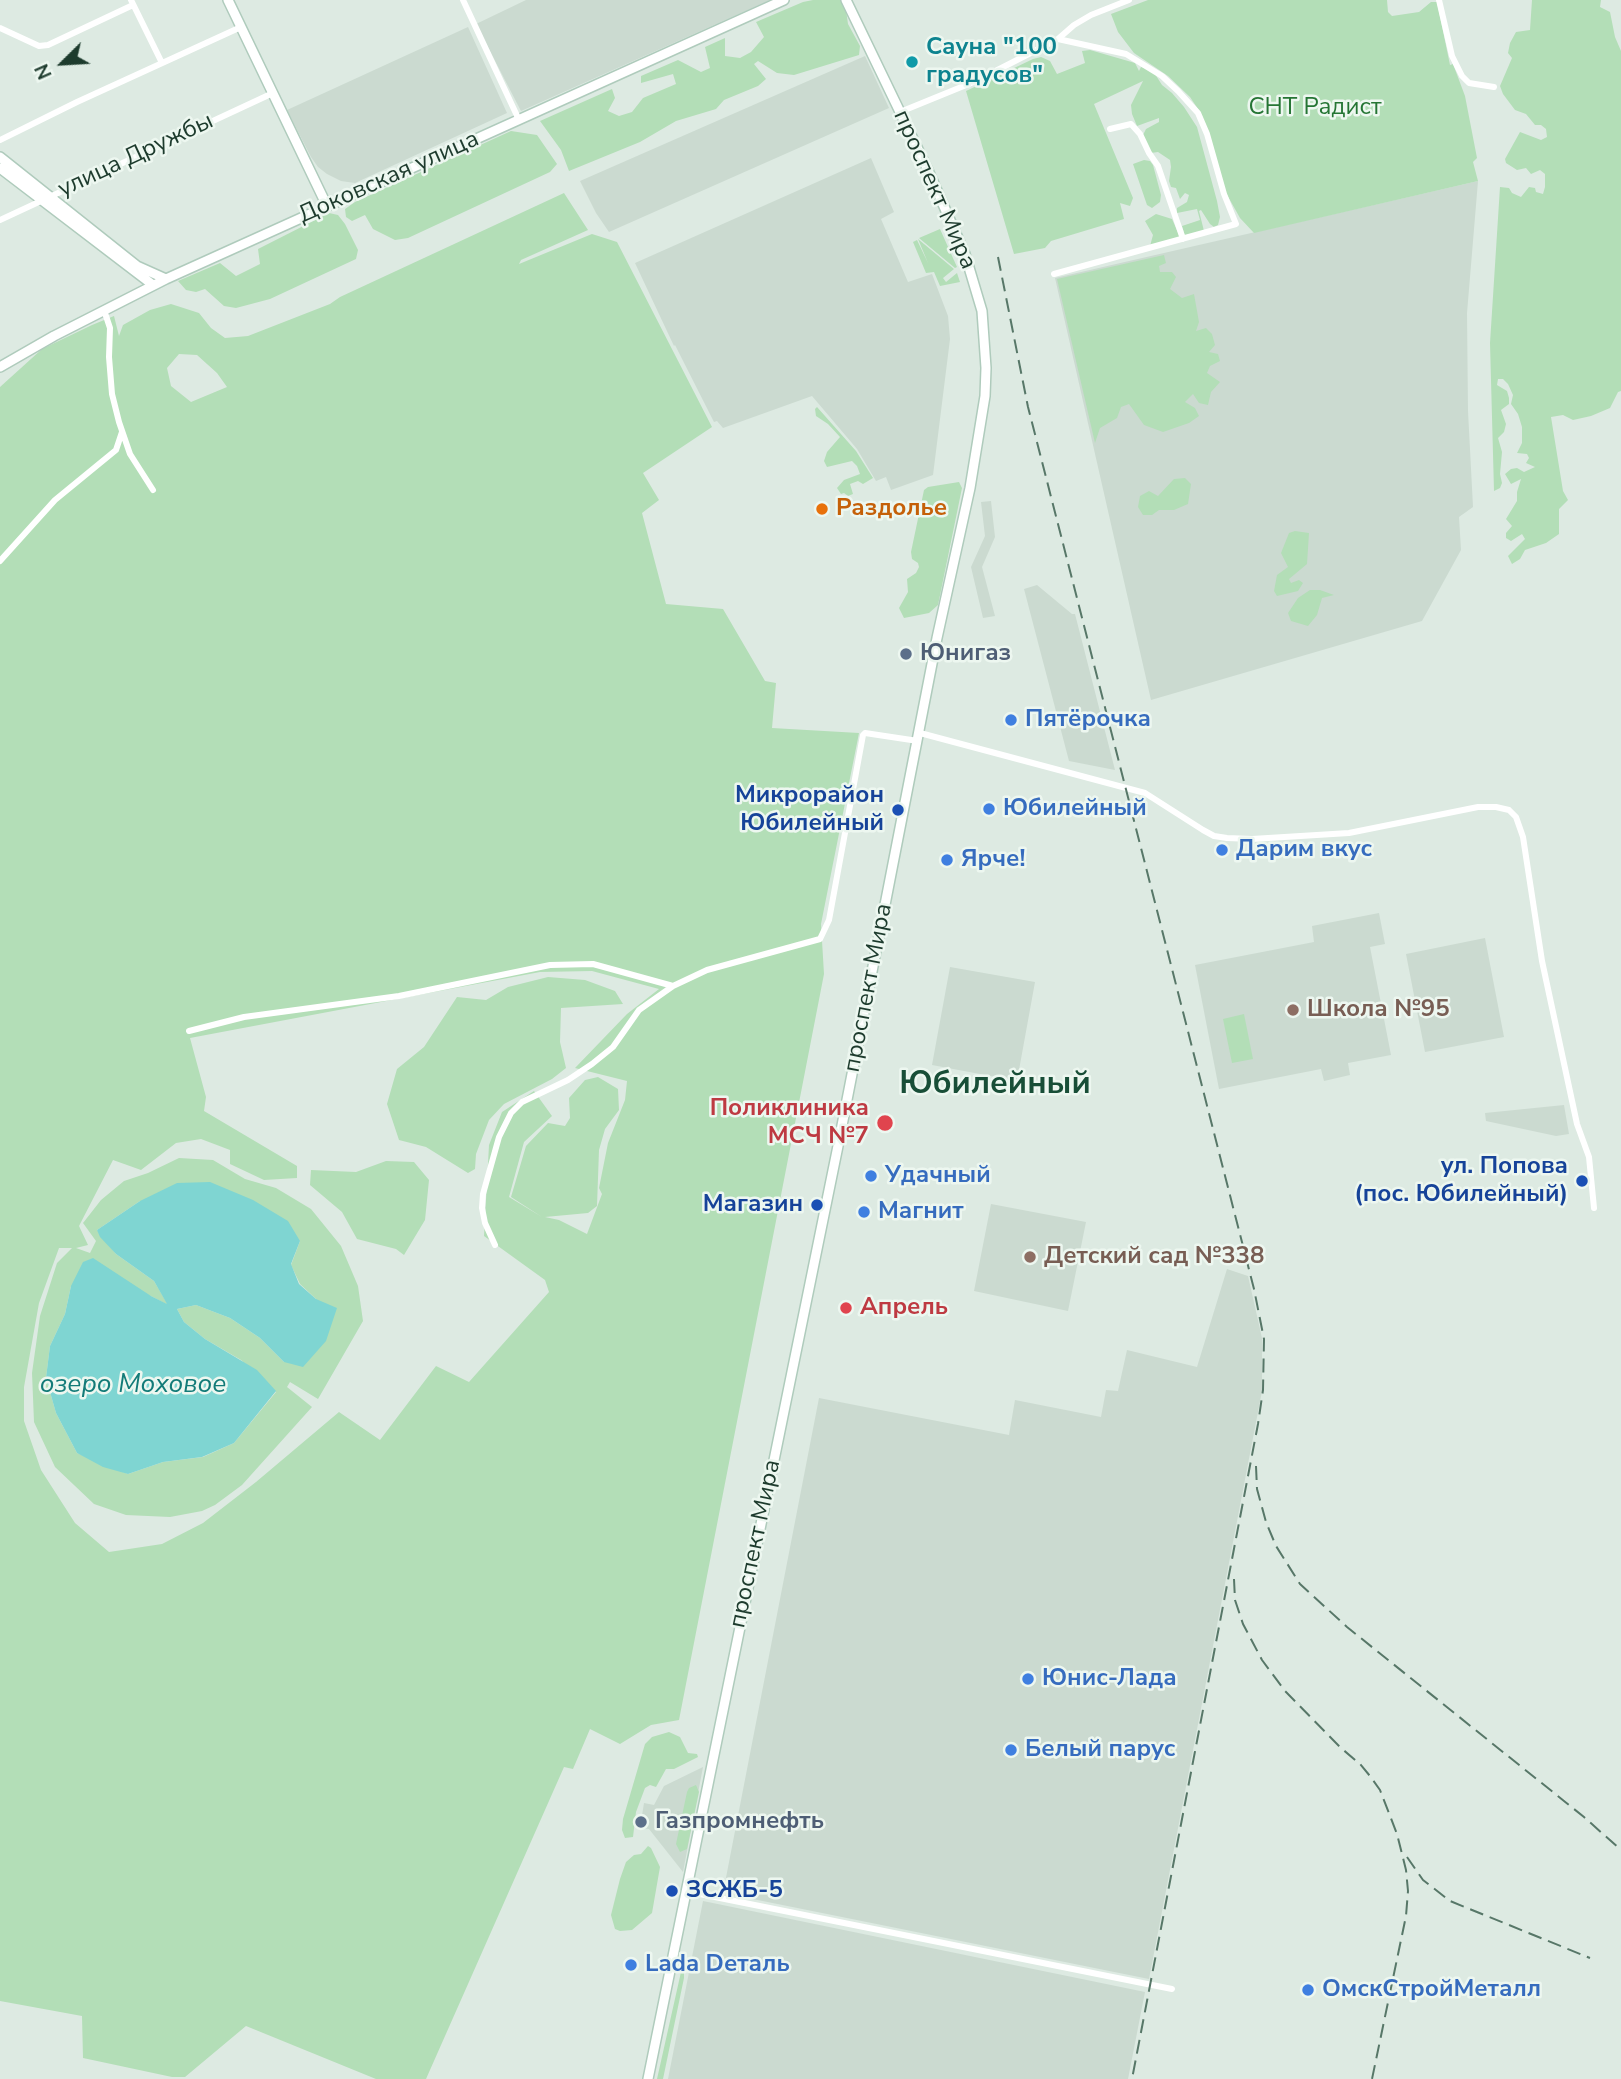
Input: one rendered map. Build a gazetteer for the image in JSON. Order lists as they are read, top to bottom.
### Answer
{
  "streets": {
    "street": ["улица Дружбы", "Доковская улица", "проспект Мира"]
  },
  "districts": ["Юбилейный"],
  "water": ["озеро Моховое"],
  "parks": ["СНТ Радист"],
  "places": [
    "Сауна \"100 градусов\"",
    "Раздолье",
    "Юнигаз",
    "Пятёрочка",
    "Юбилейный",
    "Микрорайон Юбилейный",
    "Дарим вкус",
    "Ярче!",
    "Школа №95",
    "Поликлиника МСЧ №7",
    "Удачный",
    "ул. Попова (пос. Юбилейный)",
    "Магазин",
    "Магнит",
    "Детский сад №338",
    "Апрель",
    "Юнис-Лада",
    "Белый парус",
    "Газпромнефть",
    "ЗСЖБ-5",
    "Lada Dеталь",
    "ОмскСтройМеталл"
  ],
  "north": "bottom left"
}
